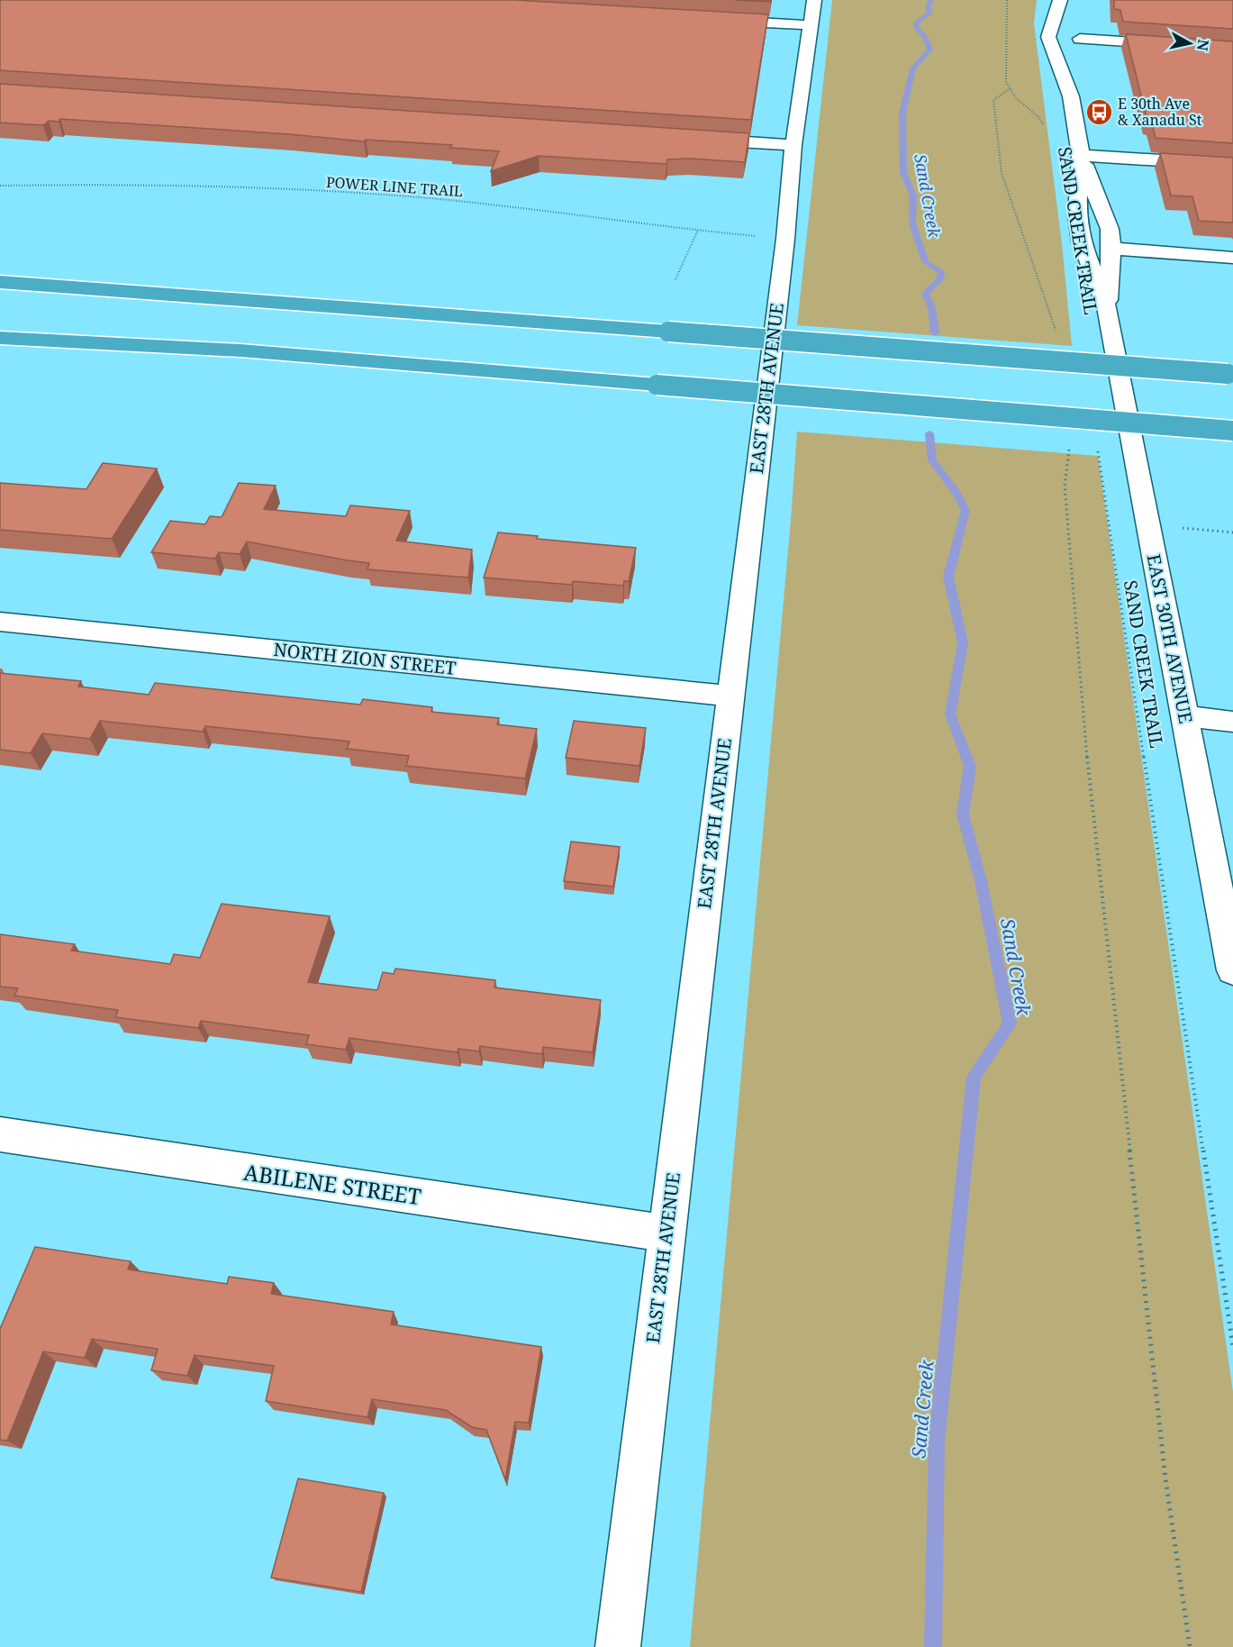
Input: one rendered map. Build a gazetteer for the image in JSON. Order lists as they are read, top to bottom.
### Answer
{
  "streets": {
    "street": [
      "EAST 28TH AVENUE",
      "EAST 30TH AVENUE",
      "NORTH ZION STREET",
      "ABILENE STREET"
    ],
    "path": ["POWER LINE TRAIL", "SAND CREEK TRAIL"]
  },
  "crossings": [
    ["POWER LINE TRAIL", "EAST 28TH AVENUE"],
    ["EAST 28TH AVENUE", "NORTH ZION STREET"],
    ["EAST 28TH AVENUE", "ABILENE STREET"]
  ],
  "water": ["Sand Creek"],
  "places": {
    "bus stop": ["E 30th Ave & Xanadu St"]
  },
  "north": "right"
}
